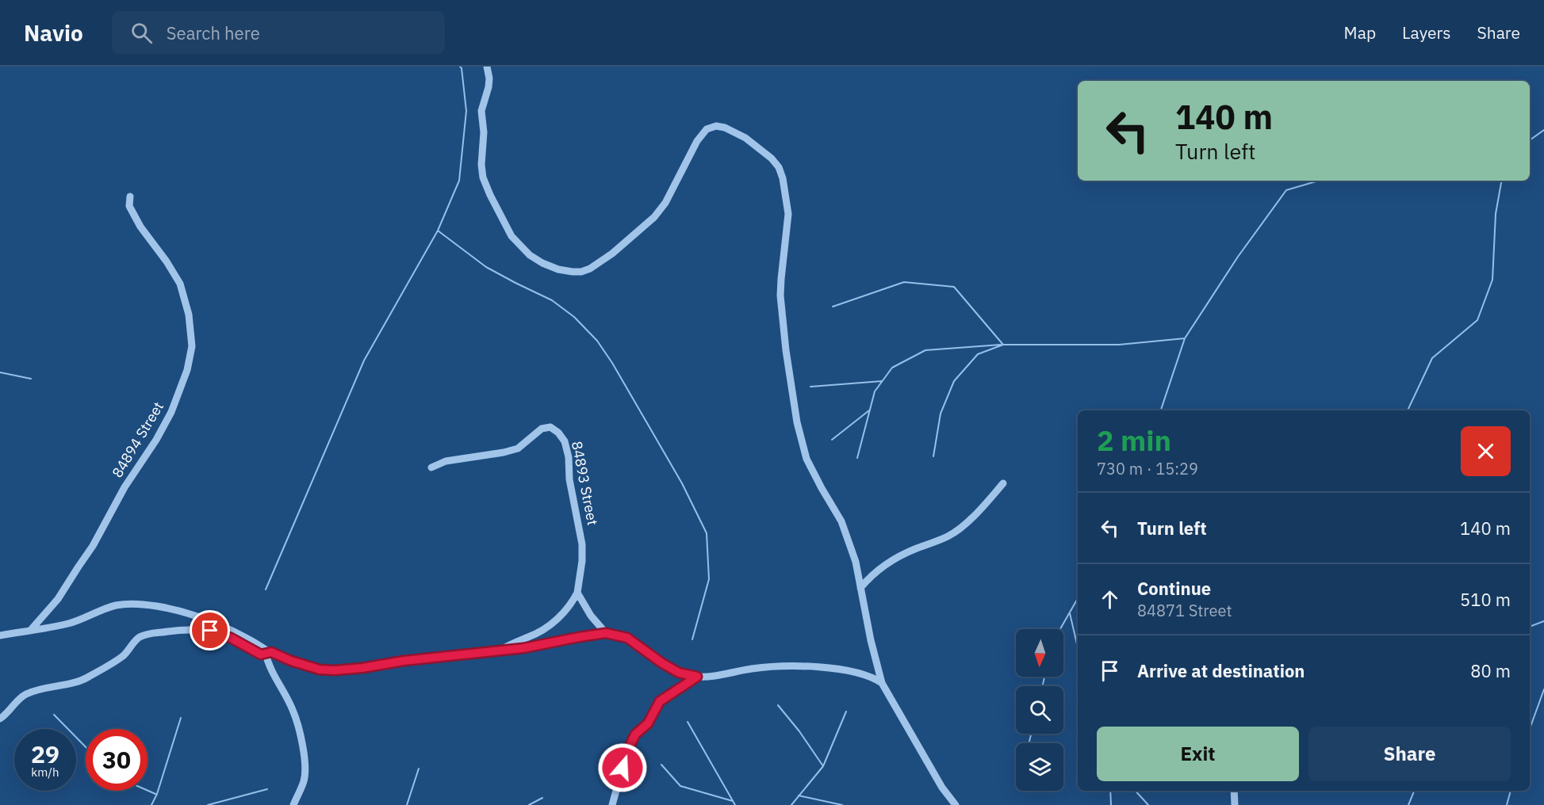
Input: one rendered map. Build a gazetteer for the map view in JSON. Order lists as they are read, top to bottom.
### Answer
{
  "streets": {
    "street": ["84894 Street", "84893 Street"]
  },
  "north": "bottom",
  "page": {
    "header": "Navio",
    "search": "Search here",
    "nav": ["Map", "Layers", "Share"],
    "turn": ["140 m", "Turn left"],
    "heading": ["2 min", "730 m · 15:29"],
    "list": [
      {
        "name": "Turn left",
        "value": "140 m"
      },
      {
        "name": "Continue",
        "note": "84871 Street",
        "value": "510 m"
      },
      {
        "name": "Arrive at destination",
        "value": "80 m"
      }
    ],
    "buttons": ["Exit", "Share"],
    "speed": "29 km/h",
    "limit": "30"
  }
}
